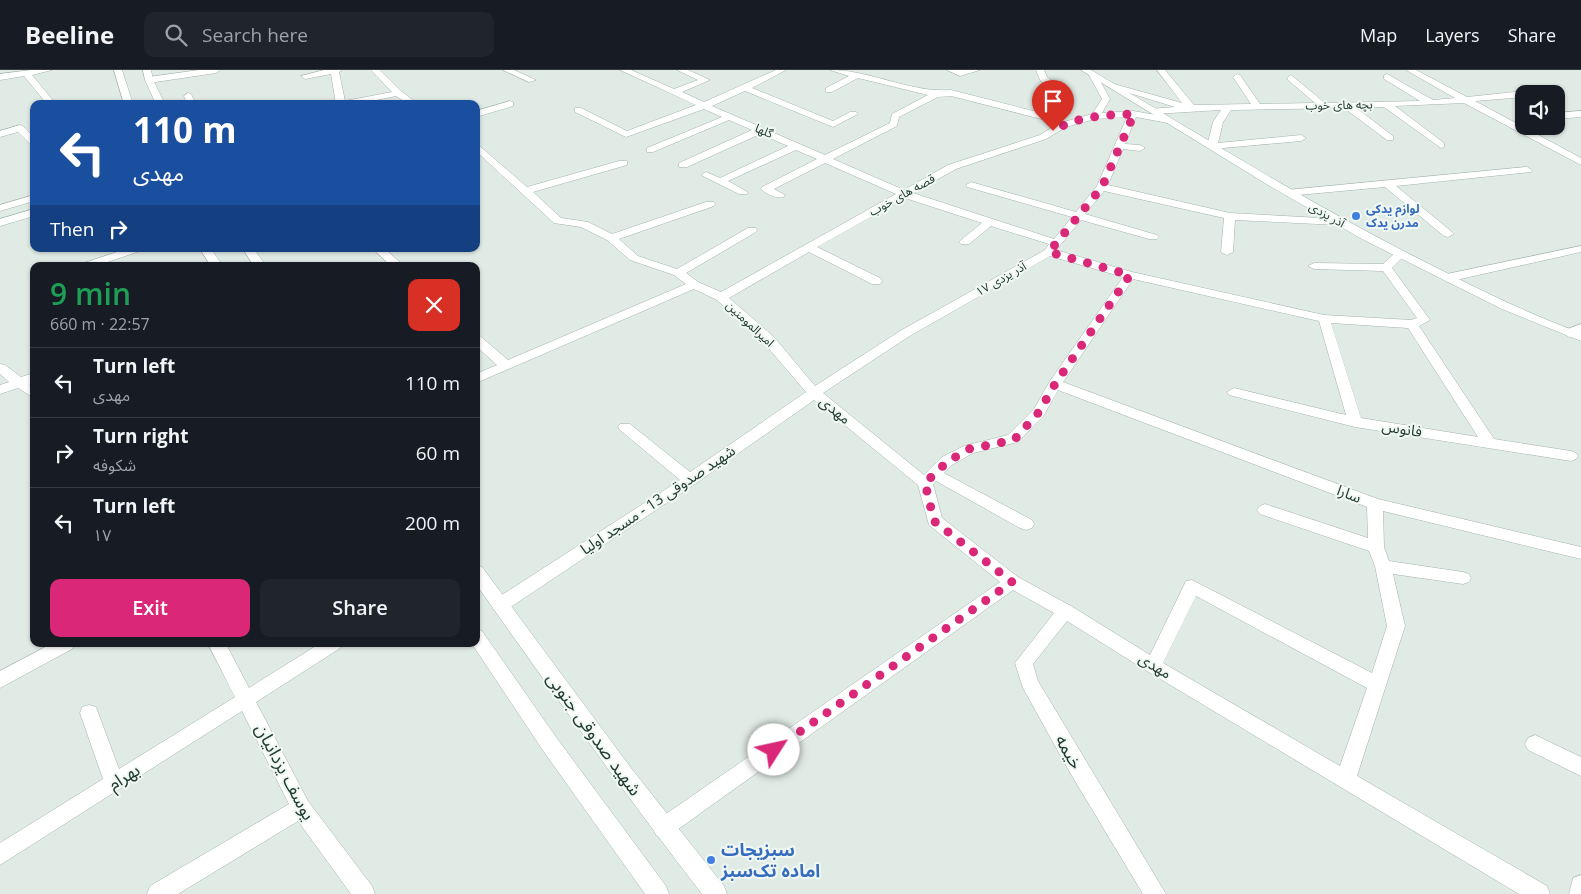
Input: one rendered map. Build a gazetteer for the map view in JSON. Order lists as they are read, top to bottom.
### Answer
{
  "streets": {
    "street": [
      "بچه های خوب",
      "گلها",
      "قصه های خوب",
      "آذر یزدی",
      "آذر یزدی ۱۷",
      "امیرالمومنین",
      "مهدی",
      "فانوس",
      "سارا",
      "شهید صدوقی 13 - مسجد اولیا",
      "شهید صدوقی جنوبی",
      "خیمه",
      "یوسف یزدانیان",
      "بهرام"
    ]
  },
  "crossings": [
    ["بچه های خوب", "آذر یزدی"],
    ["گلها", "قصه های خوب"],
    ["گلها", "آذر یزدی ۱۷"],
    ["قصه های خوب", "آذر یزدی"],
    ["قصه های خوب", "آذر یزدی ۱۷"],
    ["قصه های خوب", "امیرالمومنین"],
    ["آذر یزدی ۱۷", "امیرالمومنین"],
    ["آذر یزدی ۱۷", "مهدی"],
    ["آذر یزدی ۱۷", "شهید صدوقی 13 - مسجد اولیا"],
    ["امیرالمومنین", "مهدی"],
    ["امیرالمومنین", "شهید صدوقی 13 - مسجد اولیا"],
    ["مهدی", "سارا"],
    ["مهدی", "شهید صدوقی 13 - مسجد اولیا"],
    ["مهدی", "خیمه"],
    ["شهید صدوقی 13 - مسجد اولیا", "شهید صدوقی جنوبی"],
    ["یوسف یزدانیان", "بهرام"]
  ],
  "places": ["لوازم یدکی مدرن یدک", "سبزیجات اماده تک‌سبز"],
  "page": {
    "header": "Beeline",
    "search": "Search here",
    "nav": ["Map", "Layers", "Share"],
    "turn": ["110 m", "مهدی"],
    "then": "Then",
    "heading": ["9 min", "660 m · 22:57"],
    "list": [
      {
        "name": "Turn left",
        "note": "مهدی",
        "value": "110 m"
      },
      {
        "name": "Turn right",
        "note": "شکوفه",
        "value": "60 m"
      },
      {
        "name": "Turn left",
        "note": "۱۷",
        "value": "200 m"
      }
    ],
    "buttons": ["Exit", "Share"]
  }
}
